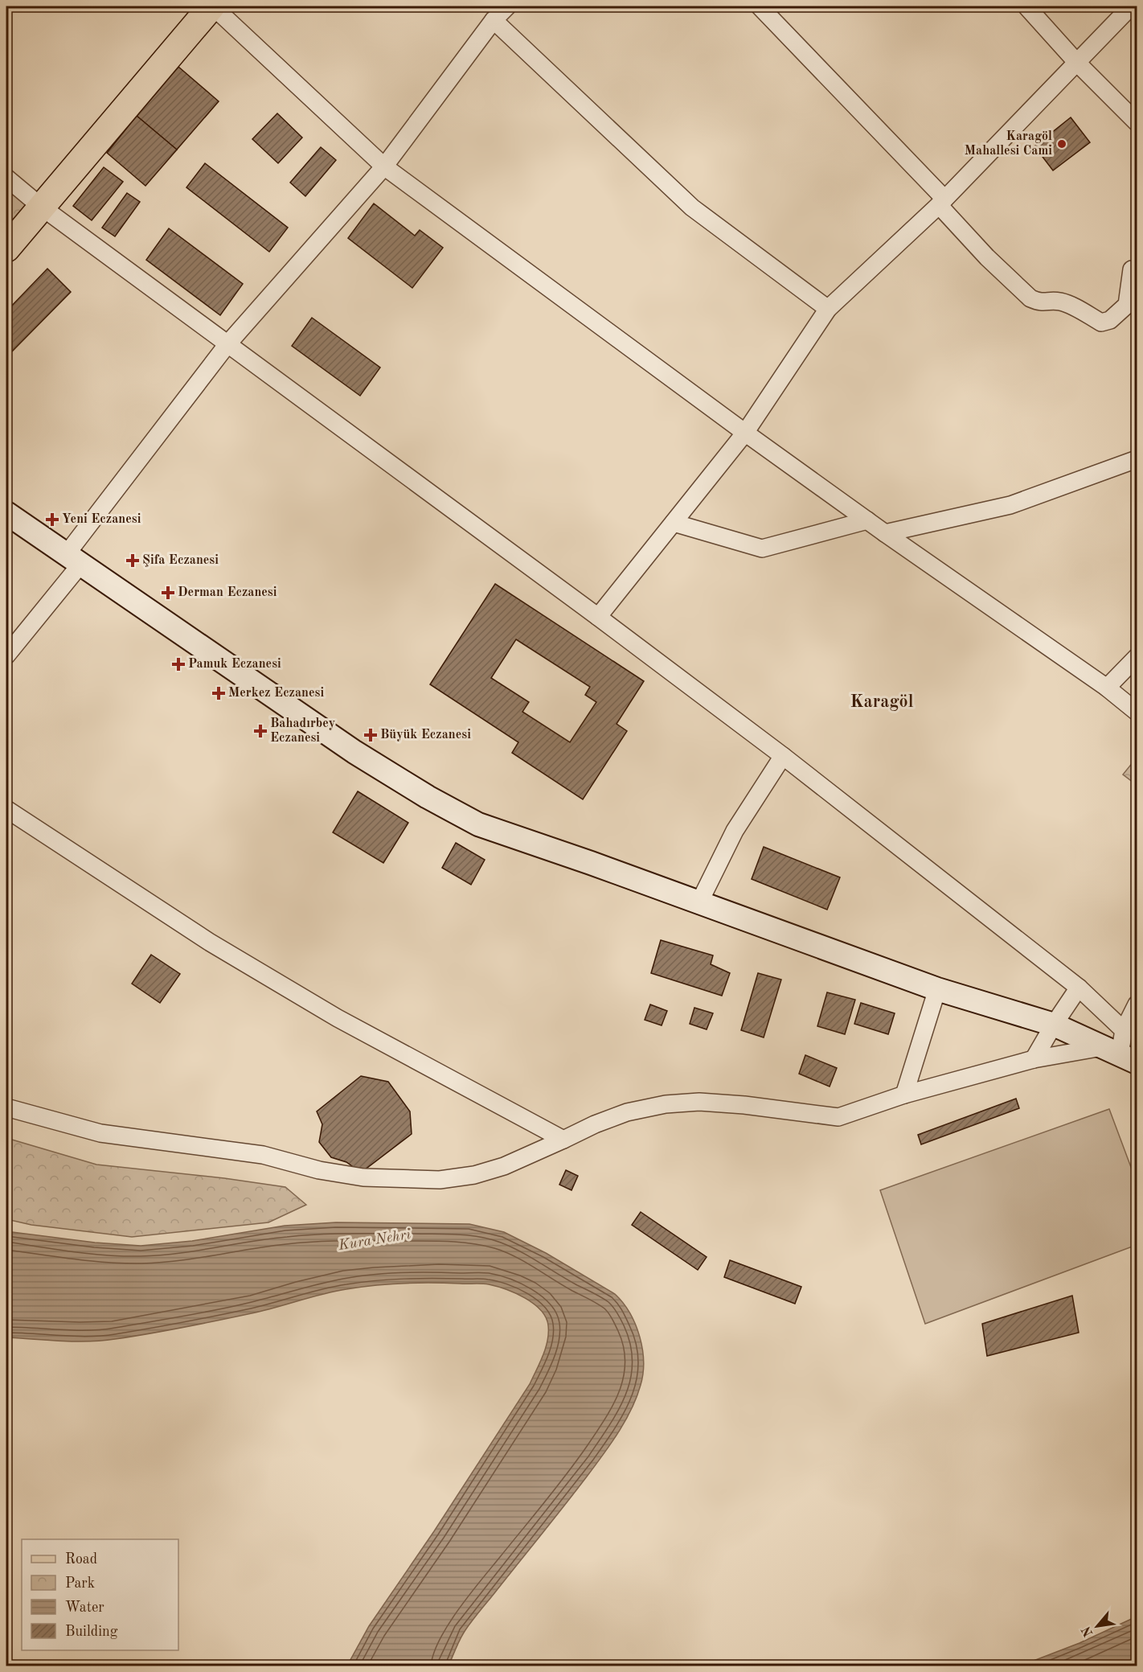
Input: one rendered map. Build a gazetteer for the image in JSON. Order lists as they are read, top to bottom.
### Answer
{
  "districts": ["Karagöl"],
  "water": ["Kura Nehri"],
  "places": {
    "other": ["Karagöl Mahallesi Cami"],
    "health": [
      "Yeni Eczanesi",
      "Şifa Eczanesi",
      "Derman Eczanesi",
      "Pamuk Eczanesi",
      "Merkez Eczanesi",
      "Bahadırbey Eczanesi",
      "Büyük Eczanesi"
    ]
  },
  "legend": [
    "Road",
    "Park",
    "Water",
    "Building"
  ],
  "north": "bottom left"
}
